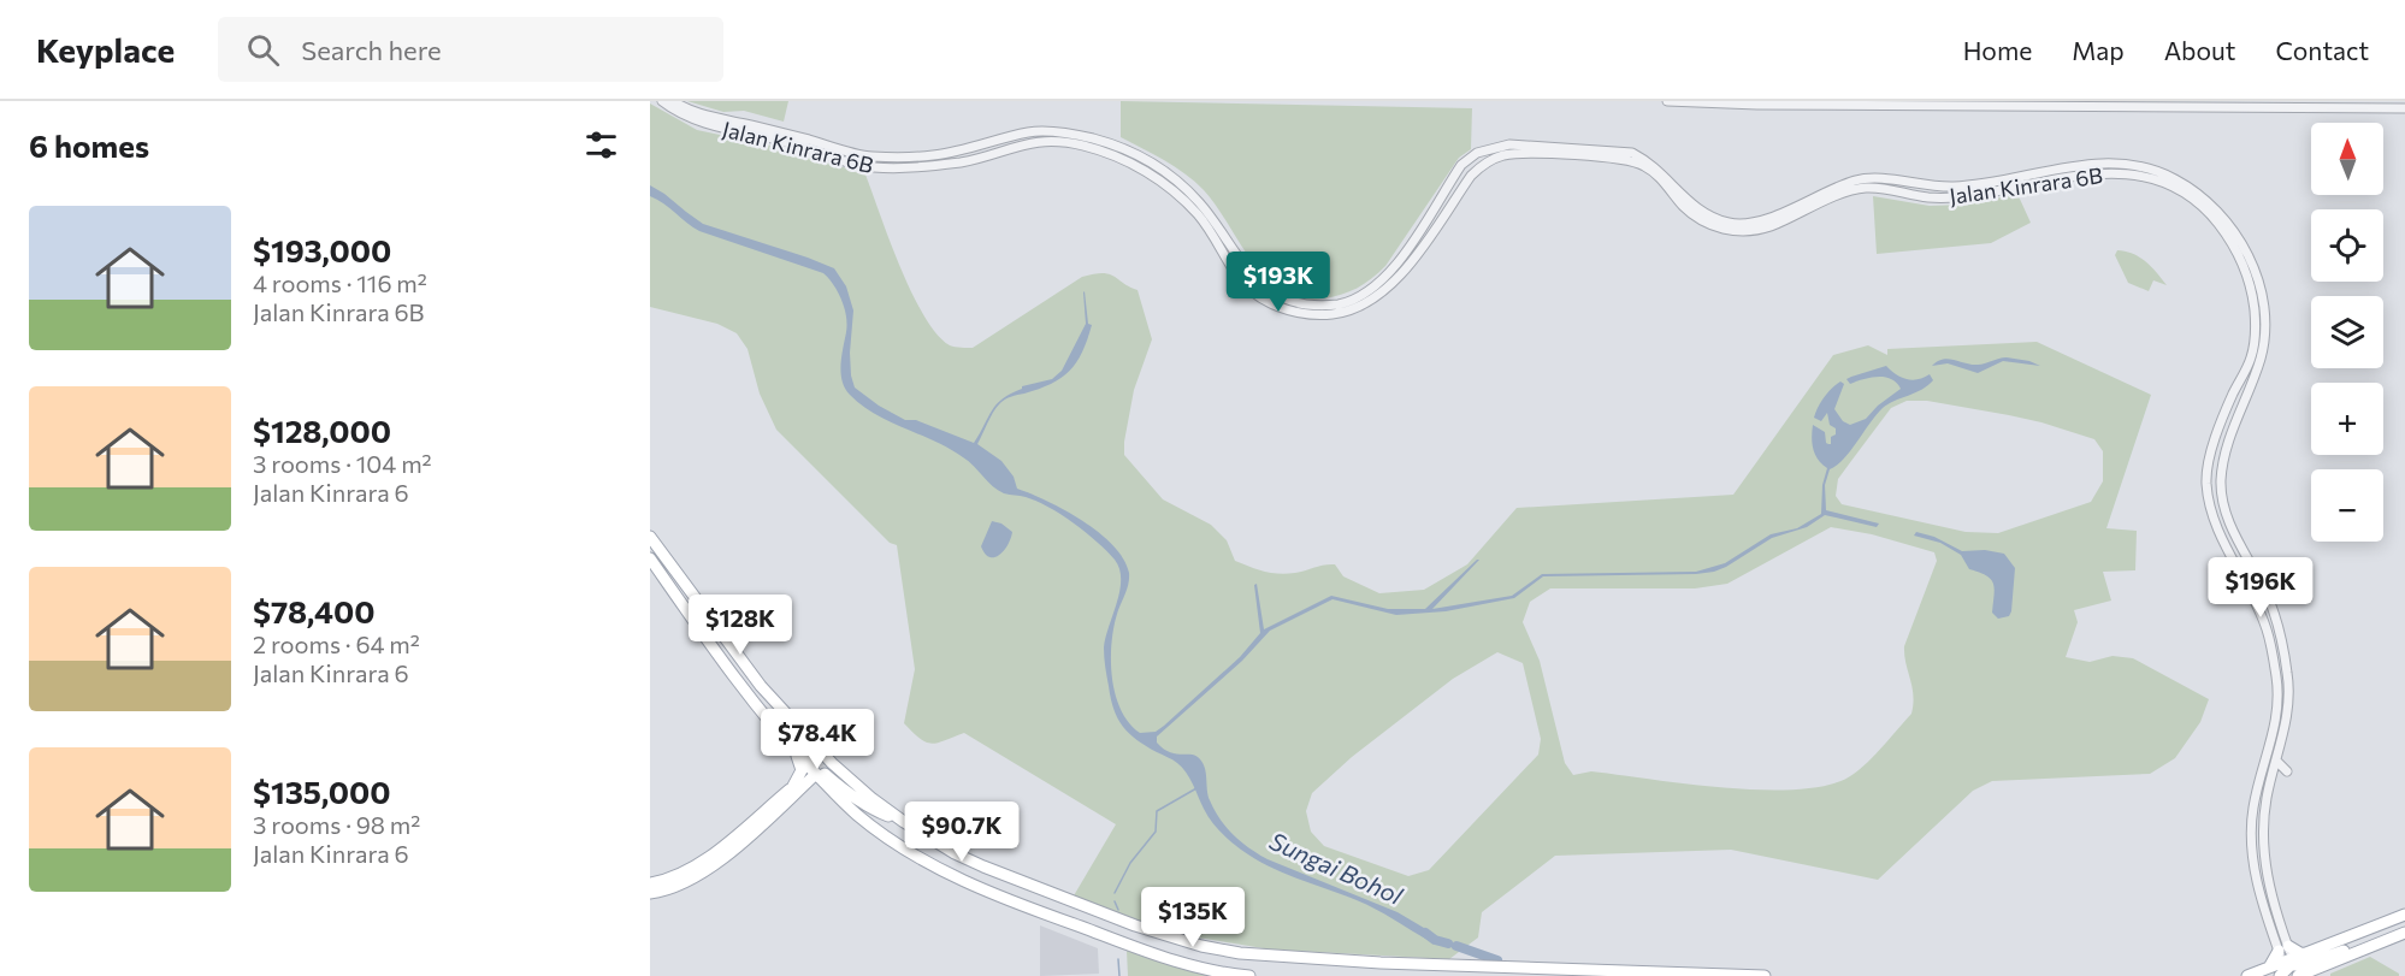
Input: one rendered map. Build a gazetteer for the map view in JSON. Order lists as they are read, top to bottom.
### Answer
{
  "streets": {
    "street": ["Jalan Kinrara 6B"]
  },
  "water": ["Sungai Bohol"],
  "north": "top",
  "page": {
    "header": "Keyplace",
    "search": "Search here",
    "nav": [
      "Home",
      "Map",
      "About",
      "Contact"
    ],
    "heading": "6 homes",
    "map_buttons": ["+", "−"],
    "list": [
      {
        "name": "$193,000",
        "note": "4 rooms · 116 m² · Jalan Kinrara 6B"
      },
      {
        "name": "$128,000",
        "note": "3 rooms · 104 m² · Jalan Kinrara 6"
      },
      {
        "name": "$78,400",
        "note": "2 rooms · 64 m² · Jalan Kinrara 6"
      },
      {
        "name": "$135,000",
        "note": "3 rooms · 98 m² · Jalan Kinrara 6"
      }
    ],
    "price": [
      "$193K",
      "$196K",
      "$128K",
      "$78.4K",
      "$90.7K",
      "$135K"
    ]
  }
}
